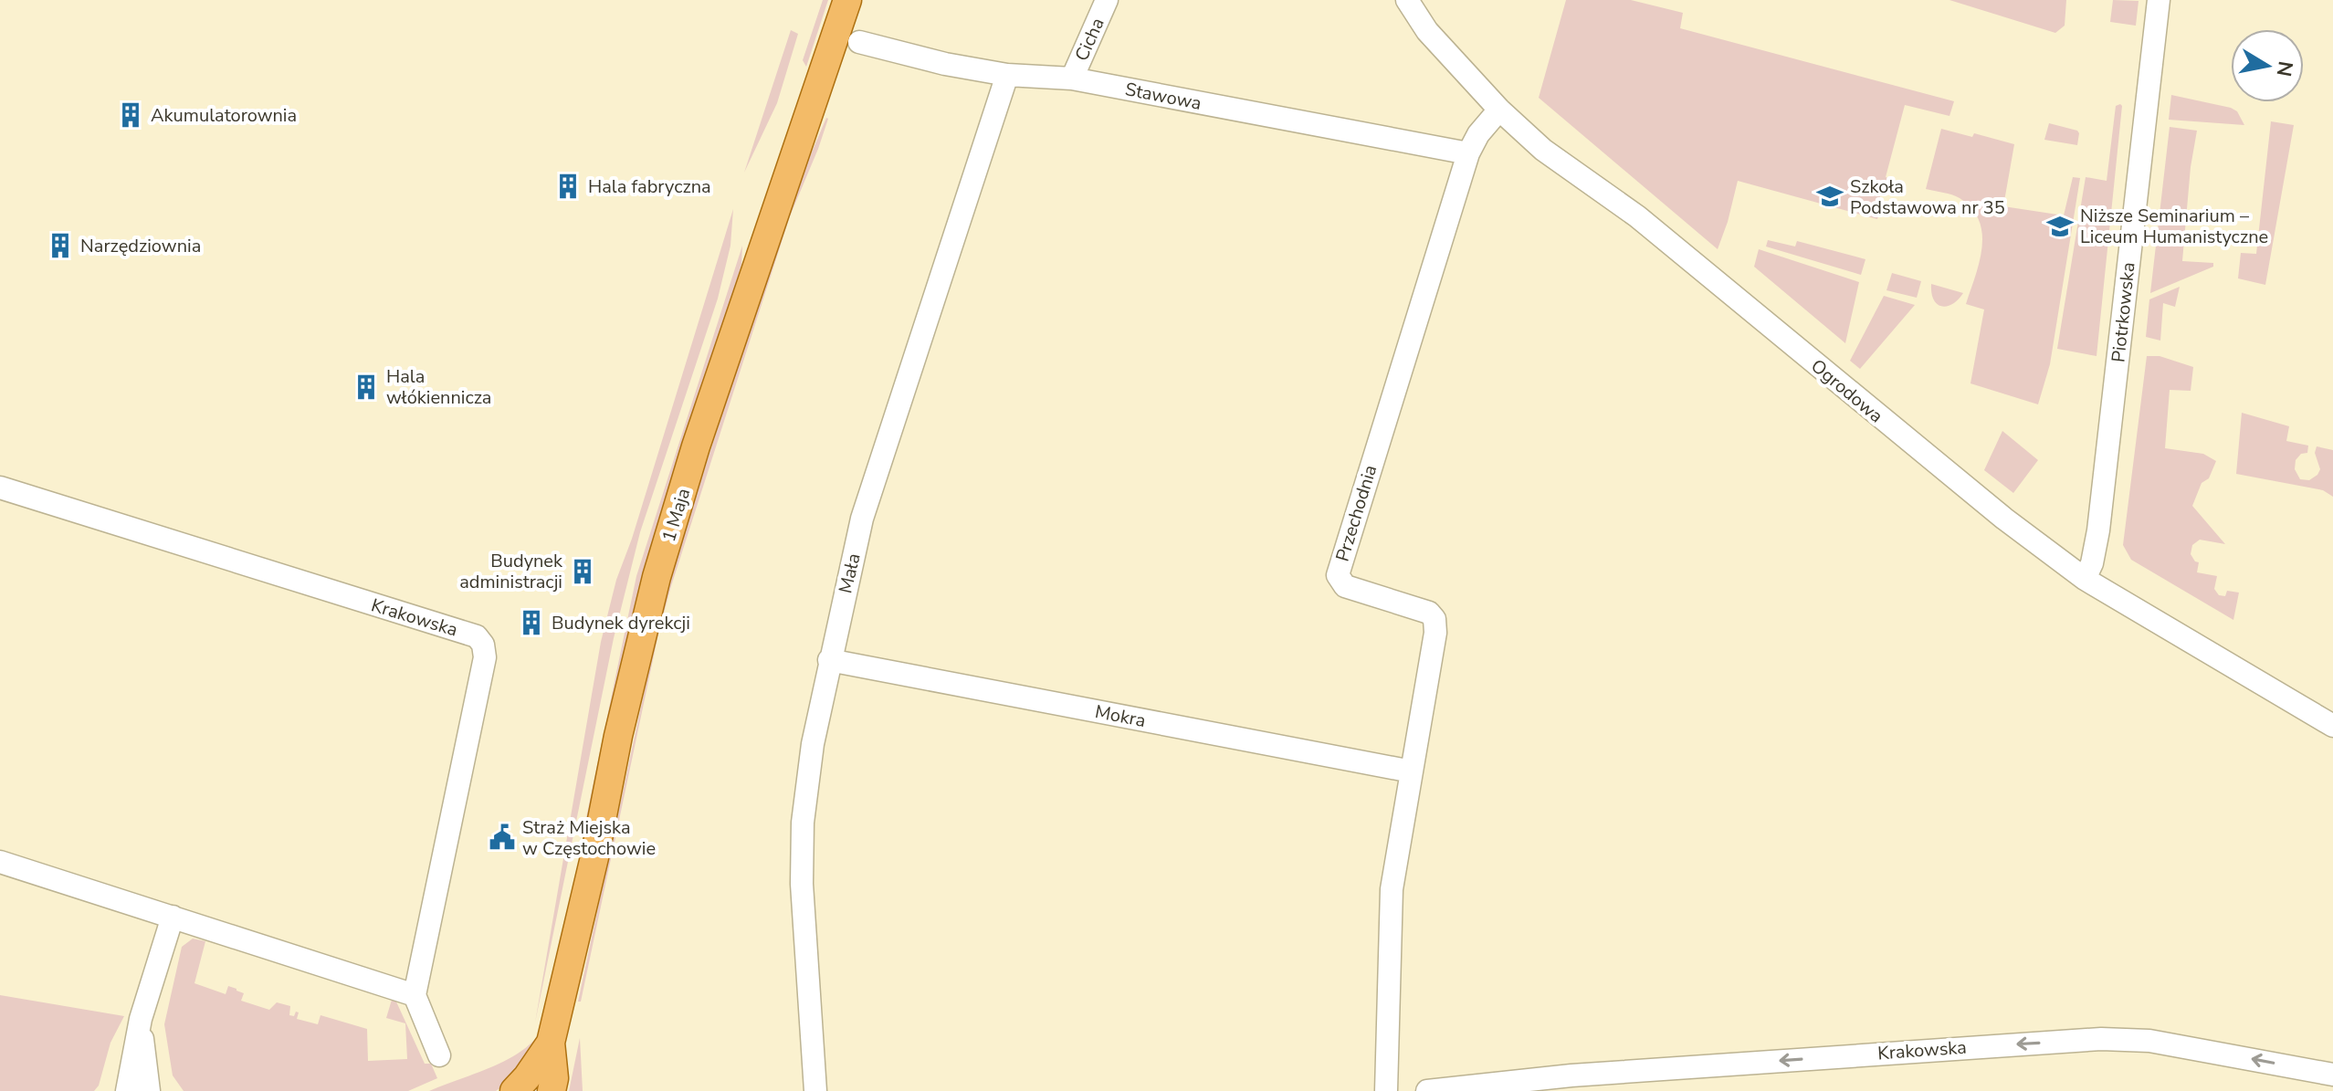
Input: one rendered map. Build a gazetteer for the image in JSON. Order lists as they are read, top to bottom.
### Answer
{
  "streets": {
    "main road": ["1 Maja"],
    "street": [
      "Cicha",
      "Stawowa",
      "Piotrkowska",
      "Ogrodowa",
      "Przechodnia",
      "Mała",
      "Krakowska",
      "Mokra"
    ]
  },
  "crossings": [
    ["Cicha", "Stawowa"],
    ["Stawowa", "Przechodnia"],
    ["Stawowa", "Mała"],
    ["Piotrkowska", "Ogrodowa"],
    ["Ogrodowa", "Przechodnia"],
    ["Przechodnia", "Mokra"],
    ["Mała", "Mokra"]
  ],
  "one_way": ["Krakowska"],
  "places": {
    "building": [
      "Akumulatorownia",
      "Hala fabryczna",
      "Narzędziownia",
      "Hala włókiennicza",
      "Budynek administracji",
      "Budynek dyrekcji"
    ],
    "school or university": ["Szkoła Podstawowa nr 35", "Niższe Seminarium – Liceum Humanistyczne"],
    "public building": ["Straż Miejska w Częstochowie"]
  },
  "north": "right"
}
